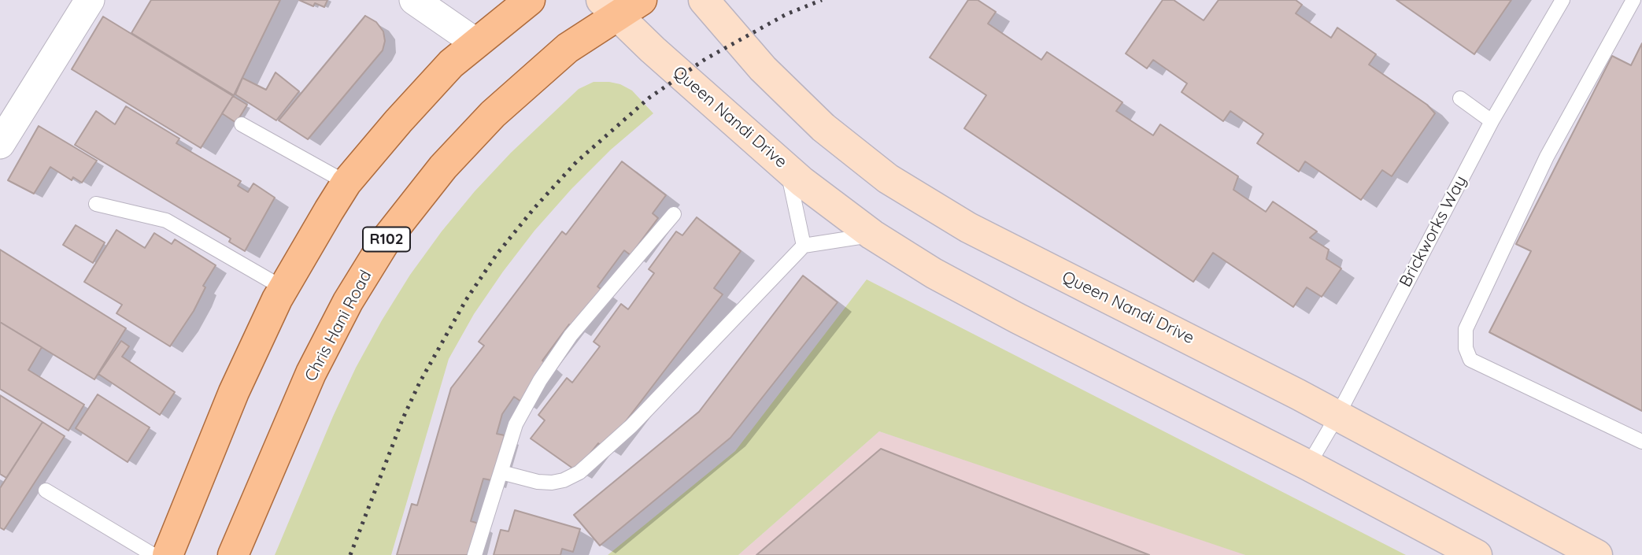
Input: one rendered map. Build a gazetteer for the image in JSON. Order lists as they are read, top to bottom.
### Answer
{
  "streets": {
    "main road": ["Queen Nandi Drive", "R102", "Chris Hani Road"],
    "lane": ["Brickworks Way"]
  },
  "crossings": [
    ["Queen Nandi Drive", "Brickworks Way"],
    ["Queen Nandi Drive", "Chris Hani Road"]
  ]
}
